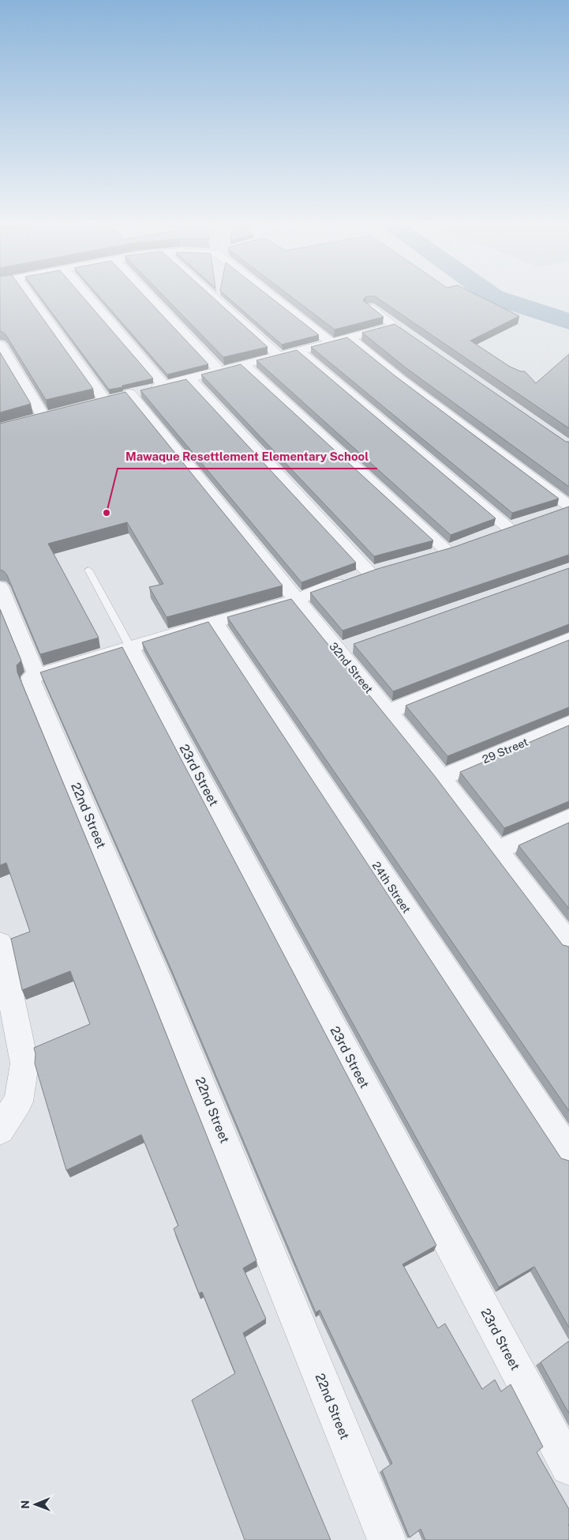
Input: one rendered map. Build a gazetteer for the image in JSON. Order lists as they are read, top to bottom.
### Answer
{
  "streets": {
    "street": [
      "32nd Street",
      "29 Street",
      "23rd Street",
      "22nd Street",
      "24th Street"
    ]
  },
  "crossings": [
    ["32nd Street", "29 Street"]
  ],
  "places": ["Mawaque Resettlement Elementary School"],
  "north": "left"
}
